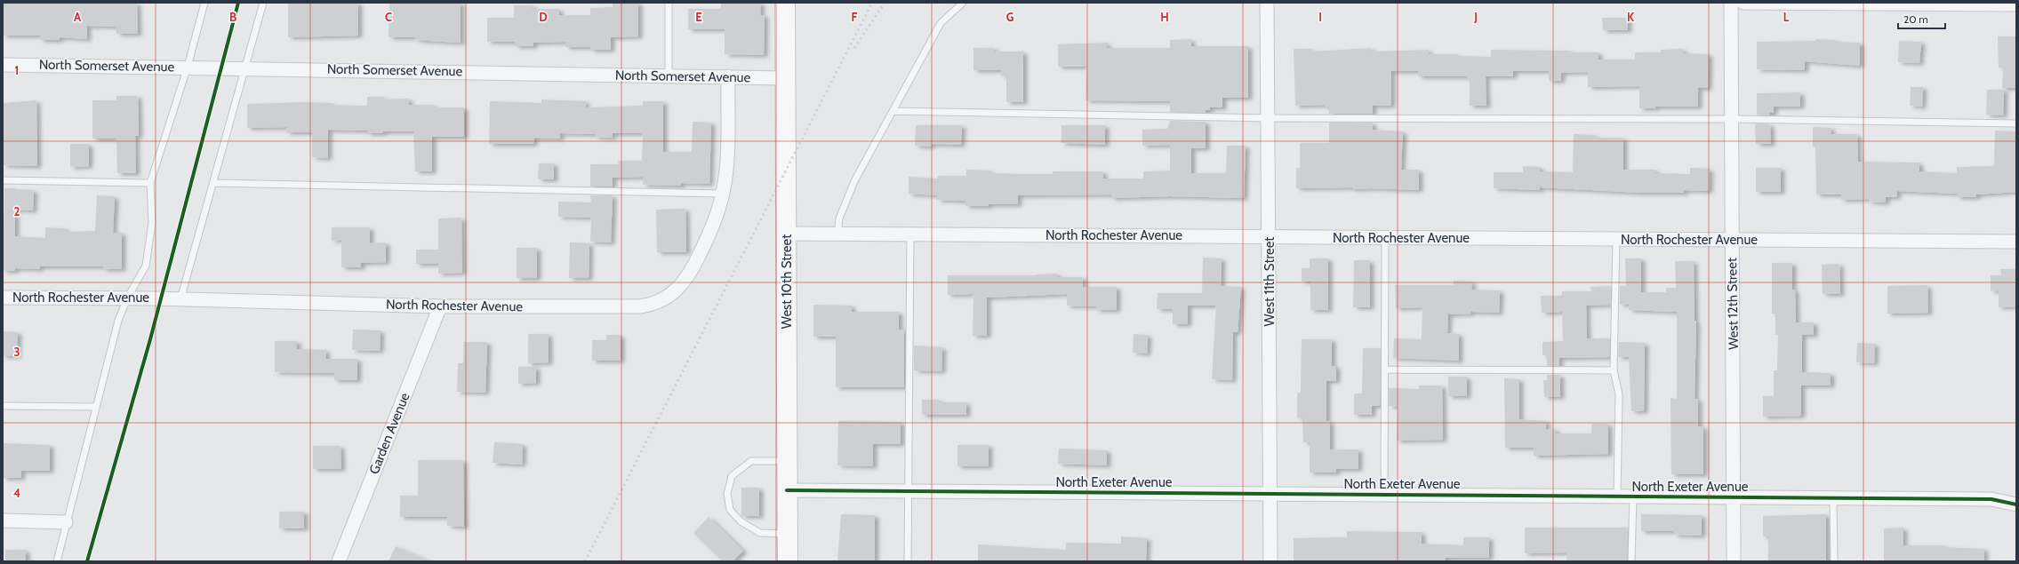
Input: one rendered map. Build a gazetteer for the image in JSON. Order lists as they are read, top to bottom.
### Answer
{
  "streets": {
    "main road": ["West 10th Street"],
    "street": [
      "North Somerset Avenue",
      "North Rochester Avenue",
      "West 11th Street",
      "West 12th Street",
      "Garden Avenue",
      "North Exeter Avenue"
    ]
  },
  "crossings": [
    ["North Somerset Avenue", "North Rochester Avenue"],
    ["North Somerset Avenue", "West 10th Street"],
    ["North Rochester Avenue", "West 10th Street"],
    ["North Rochester Avenue", "West 11th Street"],
    ["North Rochester Avenue", "West 12th Street"],
    ["North Rochester Avenue", "Garden Avenue"],
    ["West 10th Street", "North Exeter Avenue"],
    ["West 11th Street", "North Exeter Avenue"],
    ["West 12th Street", "North Exeter Avenue"]
  ],
  "scale_bar": "20 m",
  "grid": {
    "columns": [
      "A",
      "B",
      "C",
      "D",
      "E",
      "F",
      "G",
      "H",
      "I",
      "J",
      "K",
      "L"
    ],
    "rows": [
      "1",
      "2",
      "3",
      "4"
    ]
  }
}
